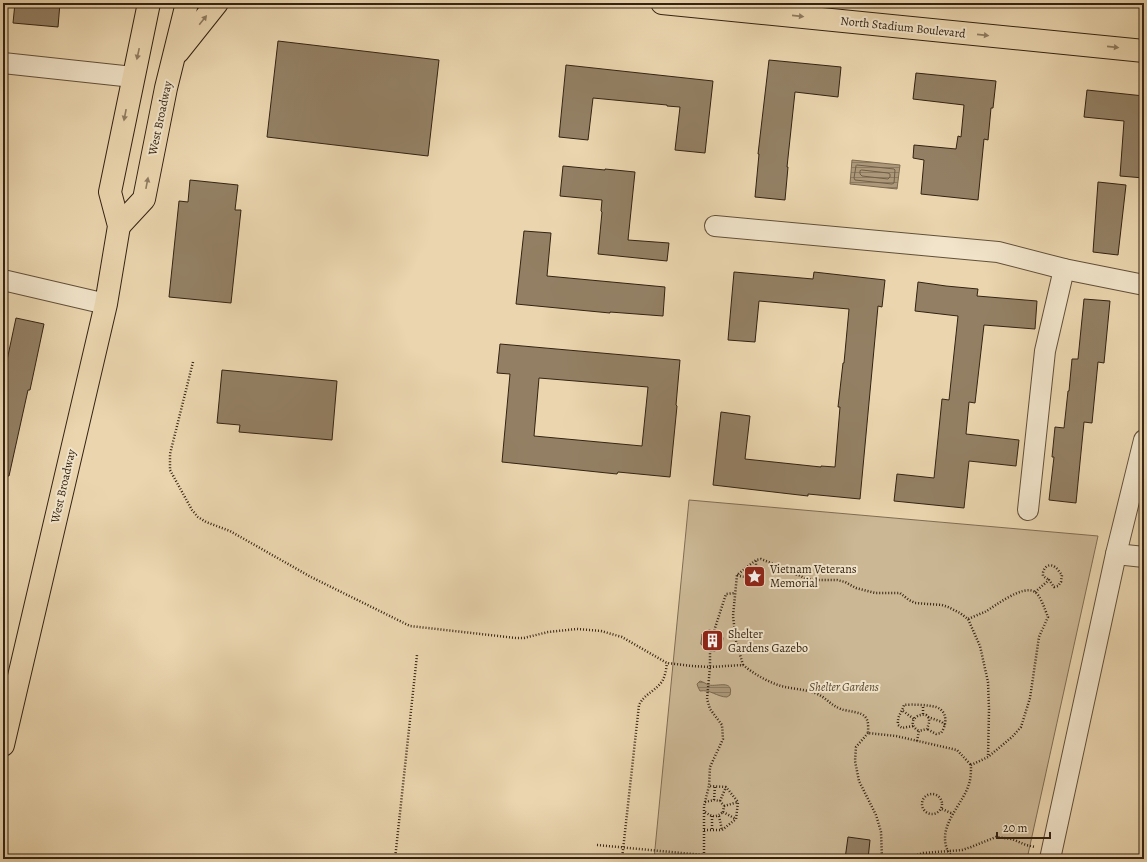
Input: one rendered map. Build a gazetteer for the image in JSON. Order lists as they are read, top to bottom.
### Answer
{
  "streets": {
    "main road": ["North Stadium Boulevard", "West Broadway"]
  },
  "one_way": ["North Stadium Boulevard"],
  "parks": ["Shelter Gardens"],
  "places": {
    "place": ["Vietnam Veterans Memorial"],
    "building": ["Shelter Gardens Gazebo"]
  },
  "scale_bar": "20 m"
}
